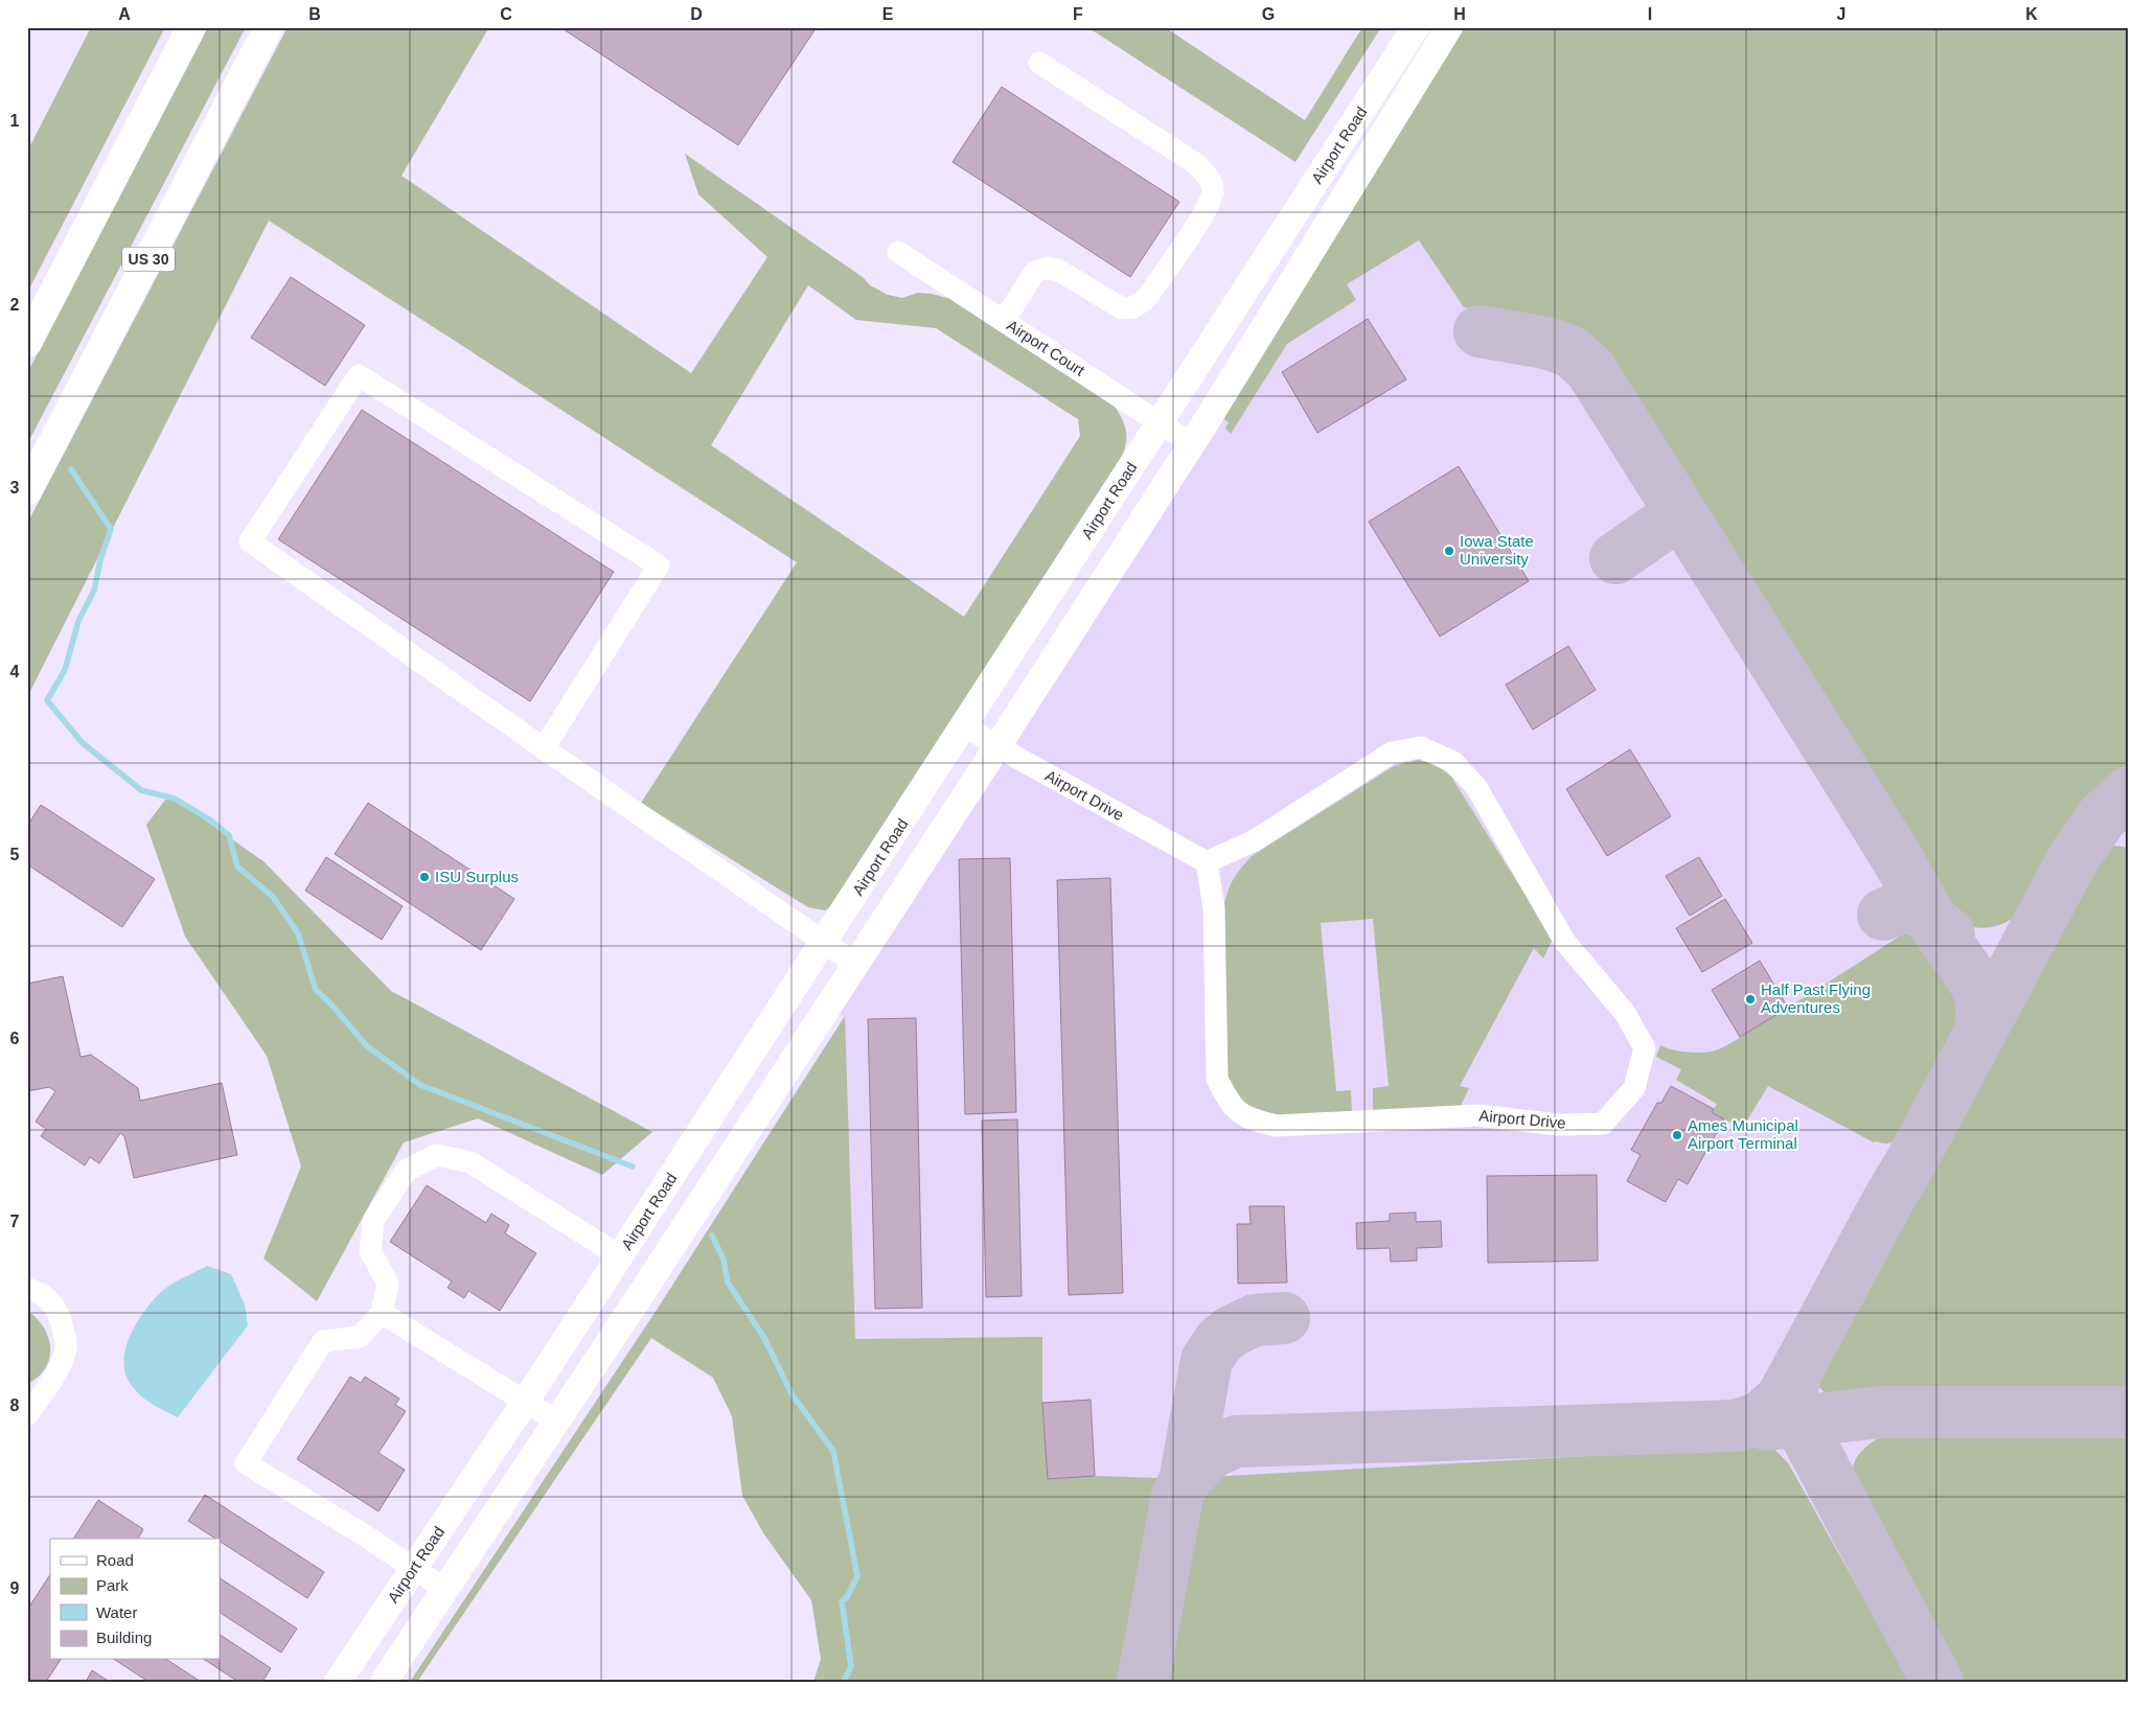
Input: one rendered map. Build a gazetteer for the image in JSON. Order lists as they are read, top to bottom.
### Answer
{
  "streets": {
    "highway": ["US 30"],
    "main road": ["Airport Road"],
    "street": ["Airport Court", "Airport Drive"]
  },
  "crossings": [
    ["Airport Road", "Airport Court"],
    ["Airport Road", "Airport Drive"]
  ],
  "places": [
    "Iowa State University",
    "ISU Surplus",
    "Half Past Flying Adventures",
    "Ames Municipal Airport Terminal"
  ],
  "legend": [
    "Road",
    "Park",
    "Water",
    "Building"
  ],
  "grid": {
    "columns": [
      "A",
      "B",
      "C",
      "D",
      "E",
      "F",
      "G",
      "H",
      "I",
      "J",
      "K"
    ],
    "rows": [
      "1",
      "2",
      "3",
      "4",
      "5",
      "6",
      "7",
      "8",
      "9"
    ]
  }
}
